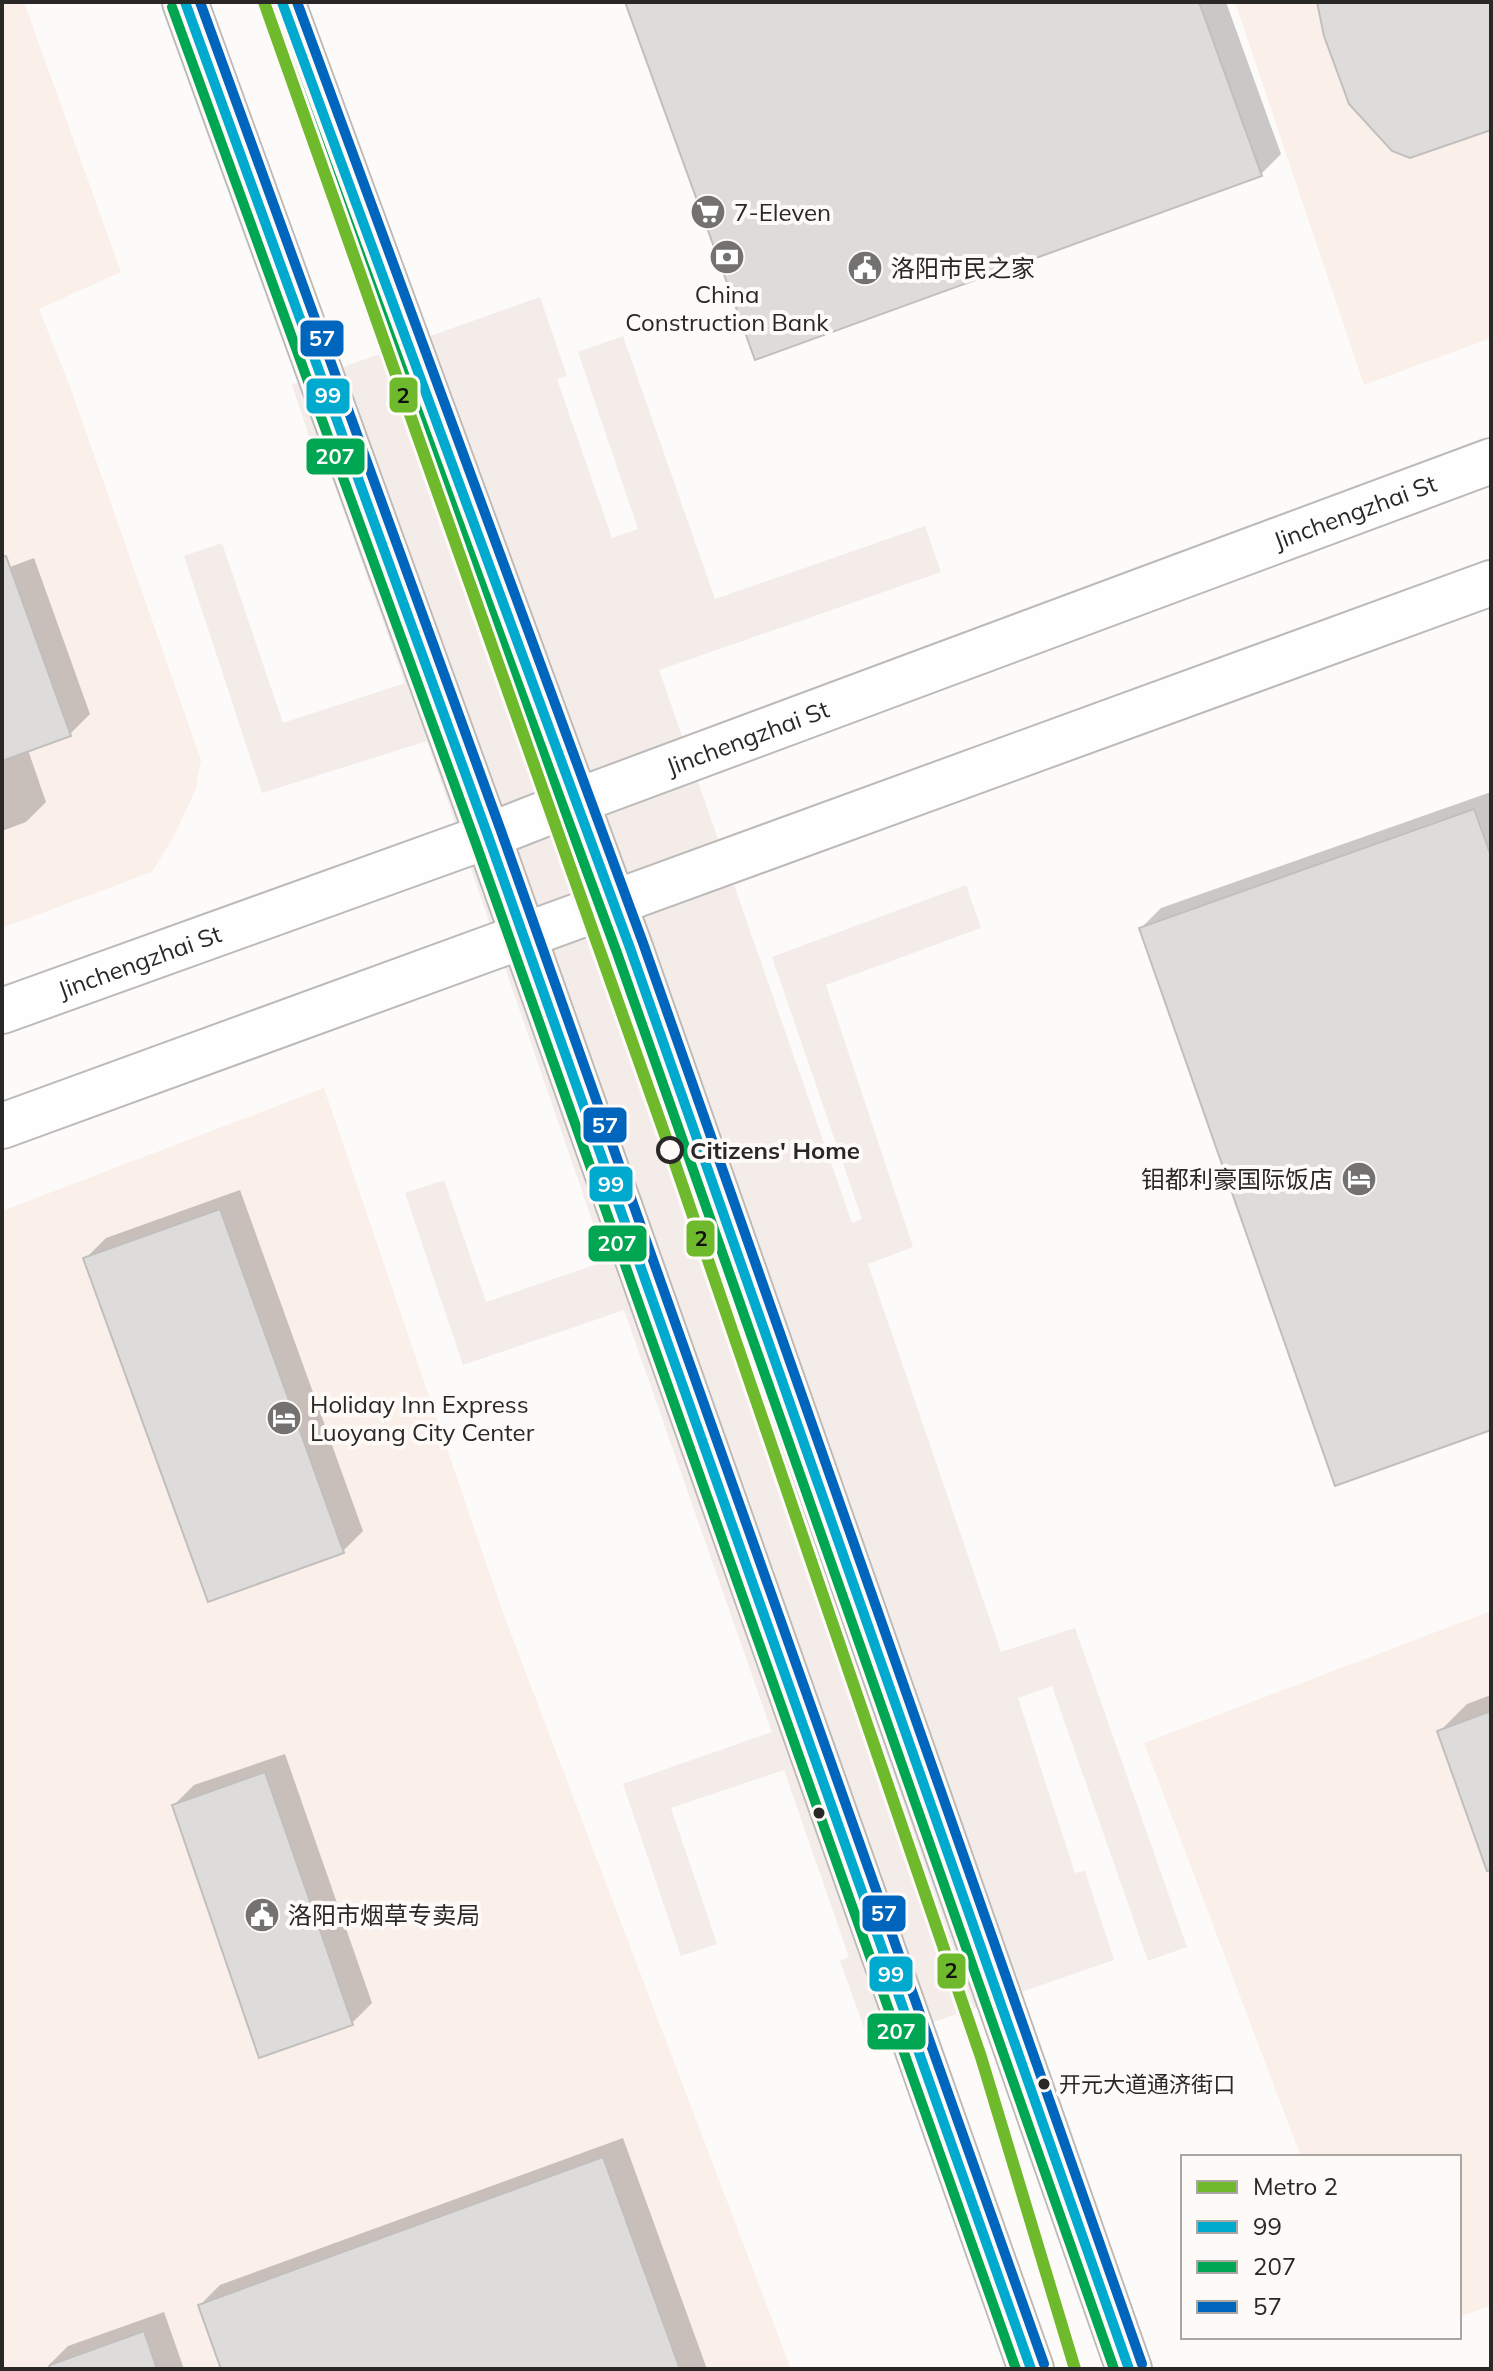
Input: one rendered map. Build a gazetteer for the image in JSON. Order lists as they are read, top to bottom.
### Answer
{
  "streets": {
    "main road": ["Jinchengzhai St"]
  },
  "places": {
    "supermarket": ["7-Eleven"],
    "bank": ["China Construction Bank"],
    "public building": ["洛阳市民之家", "洛阳市烟草专卖局"],
    "other": ["Citizens' Home", "开元大道通济街口"],
    "hotel": ["钼都利豪国际饭店", "Holiday Inn Express Luoyang City Center"]
  },
  "lines": [
    "metro line 2",
    "transit line 99",
    "transit line 57",
    "transit line 207"
  ],
  "legend": [
    "Metro 2",
    "99",
    "207",
    "57"
  ]
}
